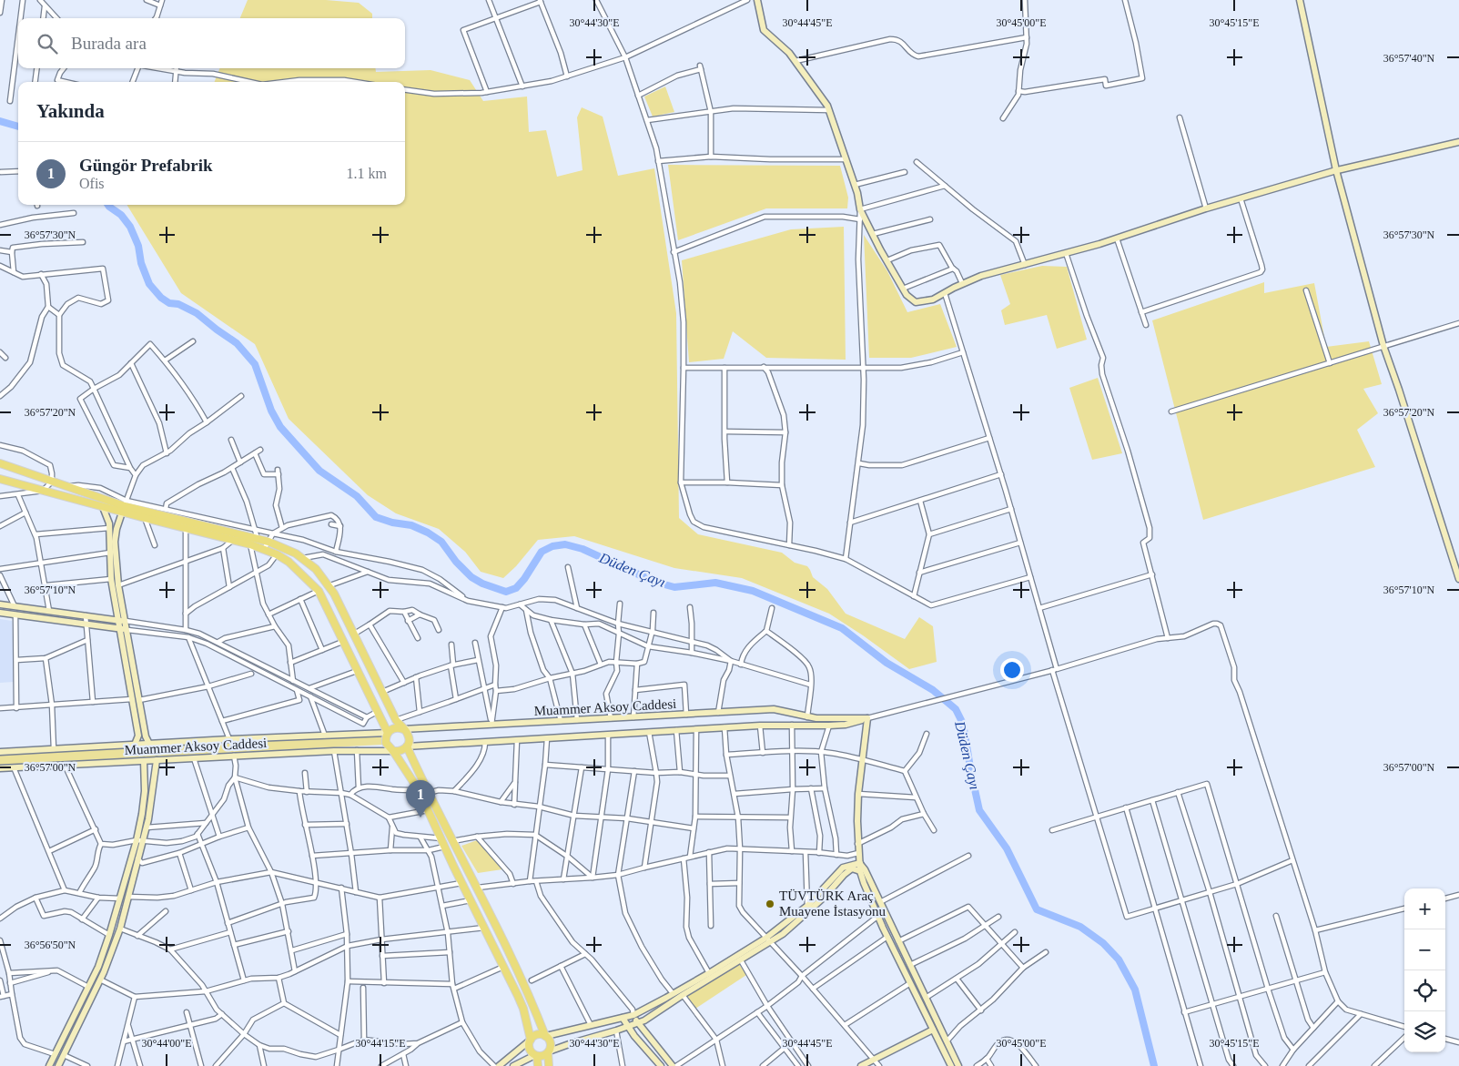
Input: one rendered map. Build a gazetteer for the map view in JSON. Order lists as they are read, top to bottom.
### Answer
{
  "streets": {
    "street": ["Muammer Aksoy Caddesi"]
  },
  "water": ["Düden Çayı"],
  "places": ["TÜVTÜRK Araç Muayene İstasyonu"],
  "page": {
    "search": "Burada ara",
    "heading": "Yakında",
    "list": [
      {
        "mark": "1",
        "name": "Güngör Prefabrik",
        "note": "Ofis",
        "value": "1.1 km"
      }
    ],
    "pins": "1",
    "map_buttons": ["+", "−"]
  },
  "coordinates": [
    "30°44'30\"E",
    "30°44'45\"E",
    "30°45'00\"E",
    "30°45'15\"E",
    "36°57'40\"N",
    "36°57'30\"N",
    "36°57'20\"N",
    "36°57'10\"N",
    "36°57'00\"N",
    "36°56'50\"N",
    "30°44'00\"E",
    "30°44'15\"E"
  ]
}
